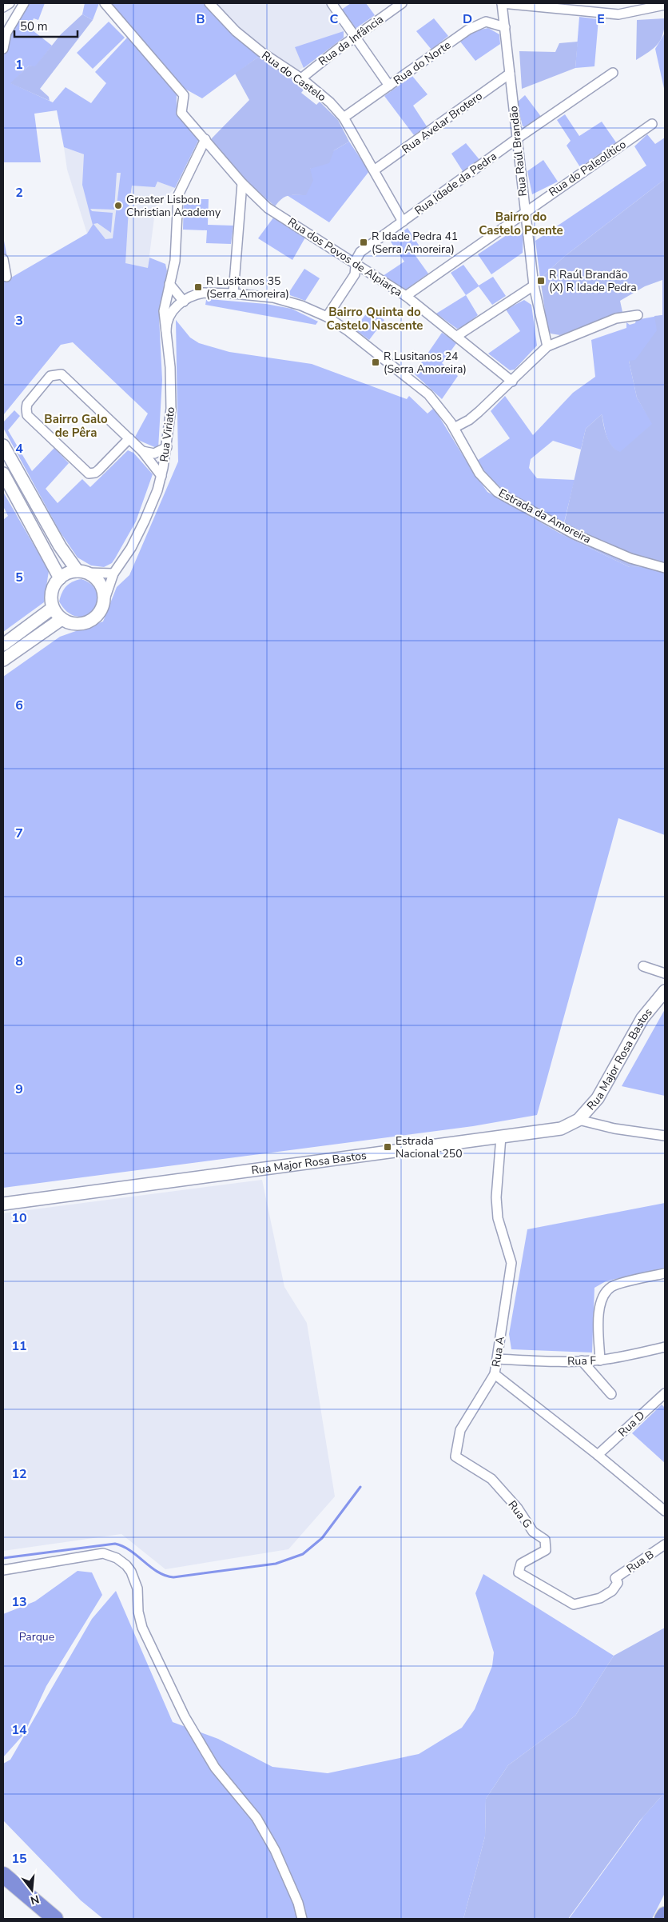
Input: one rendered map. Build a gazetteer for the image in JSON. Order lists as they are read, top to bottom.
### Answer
{
  "streets": {
    "main road": ["Rua Major Rosa Bastos"],
    "street": [
      "Rua da Infância",
      "Rua do Norte",
      "Rua do Castelo",
      "Rua Avelar Brotero",
      "Rua Raúl Brandão",
      "Rua do Paleolítico",
      "Rua Idade da Pedra",
      "Rua dos Povos de Alpiarça",
      "Rua Viriato",
      "Estrada da Amoreira",
      "Rua A",
      "Rua F",
      "Rua D",
      "Rua G",
      "Rua B"
    ]
  },
  "crossings": [
    ["Rua da Infância", "Rua do Castelo"],
    ["Rua do Norte", "Rua do Castelo"],
    ["Rua do Norte", "Rua Raúl Brandão"],
    ["Rua do Castelo", "Rua Avelar Brotero"],
    ["Rua do Castelo", "Rua Idade da Pedra"],
    ["Rua Avelar Brotero", "Rua Raúl Brandão"],
    ["Rua Raúl Brandão", "Rua do Paleolítico"],
    ["Rua Raúl Brandão", "Rua Idade da Pedra"],
    ["Rua do Paleolítico", "Rua dos Povos de Alpiarça"],
    ["Rua Idade da Pedra", "Rua dos Povos de Alpiarça"],
    ["Rua Idade da Pedra", "Estrada da Amoreira"],
    ["Rua dos Povos de Alpiarça", "Rua Viriato"],
    ["Rua Viriato", "Estrada da Amoreira"],
    ["Rua Major Rosa Bastos", "Rua A"],
    ["Rua A", "Rua F"],
    ["Rua A", "Rua D"],
    ["Rua A", "Rua G"],
    ["Rua G", "Rua B"]
  ],
  "districts": ["Bairro do Castelo Poente", "Bairro Quinta do Castelo Nascente", "Bairro Galo de Pêra"],
  "parks": ["Parque"],
  "places": {
    "other": ["Greater Lisbon Christian Academy"],
    "transit": [
      "R Idade Pedra 41 (Serra Amoreira)",
      "R Raúl Brandão (X) R Idade Pedra",
      "R Lusitanos 35 (Serra Amoreira)",
      "R Lusitanos 24 (Serra Amoreira)",
      "Estrada Nacional 250"
    ]
  },
  "scale_bar": "50 m",
  "north": "bottom",
  "grid": {
    "columns": [
      "B",
      "C",
      "D",
      "E"
    ],
    "rows": [
      "1",
      "2",
      "3",
      "4",
      "5",
      "6",
      "7",
      "8",
      "9",
      "10",
      "11",
      "12",
      "13",
      "14",
      "15"
    ]
  }
}
